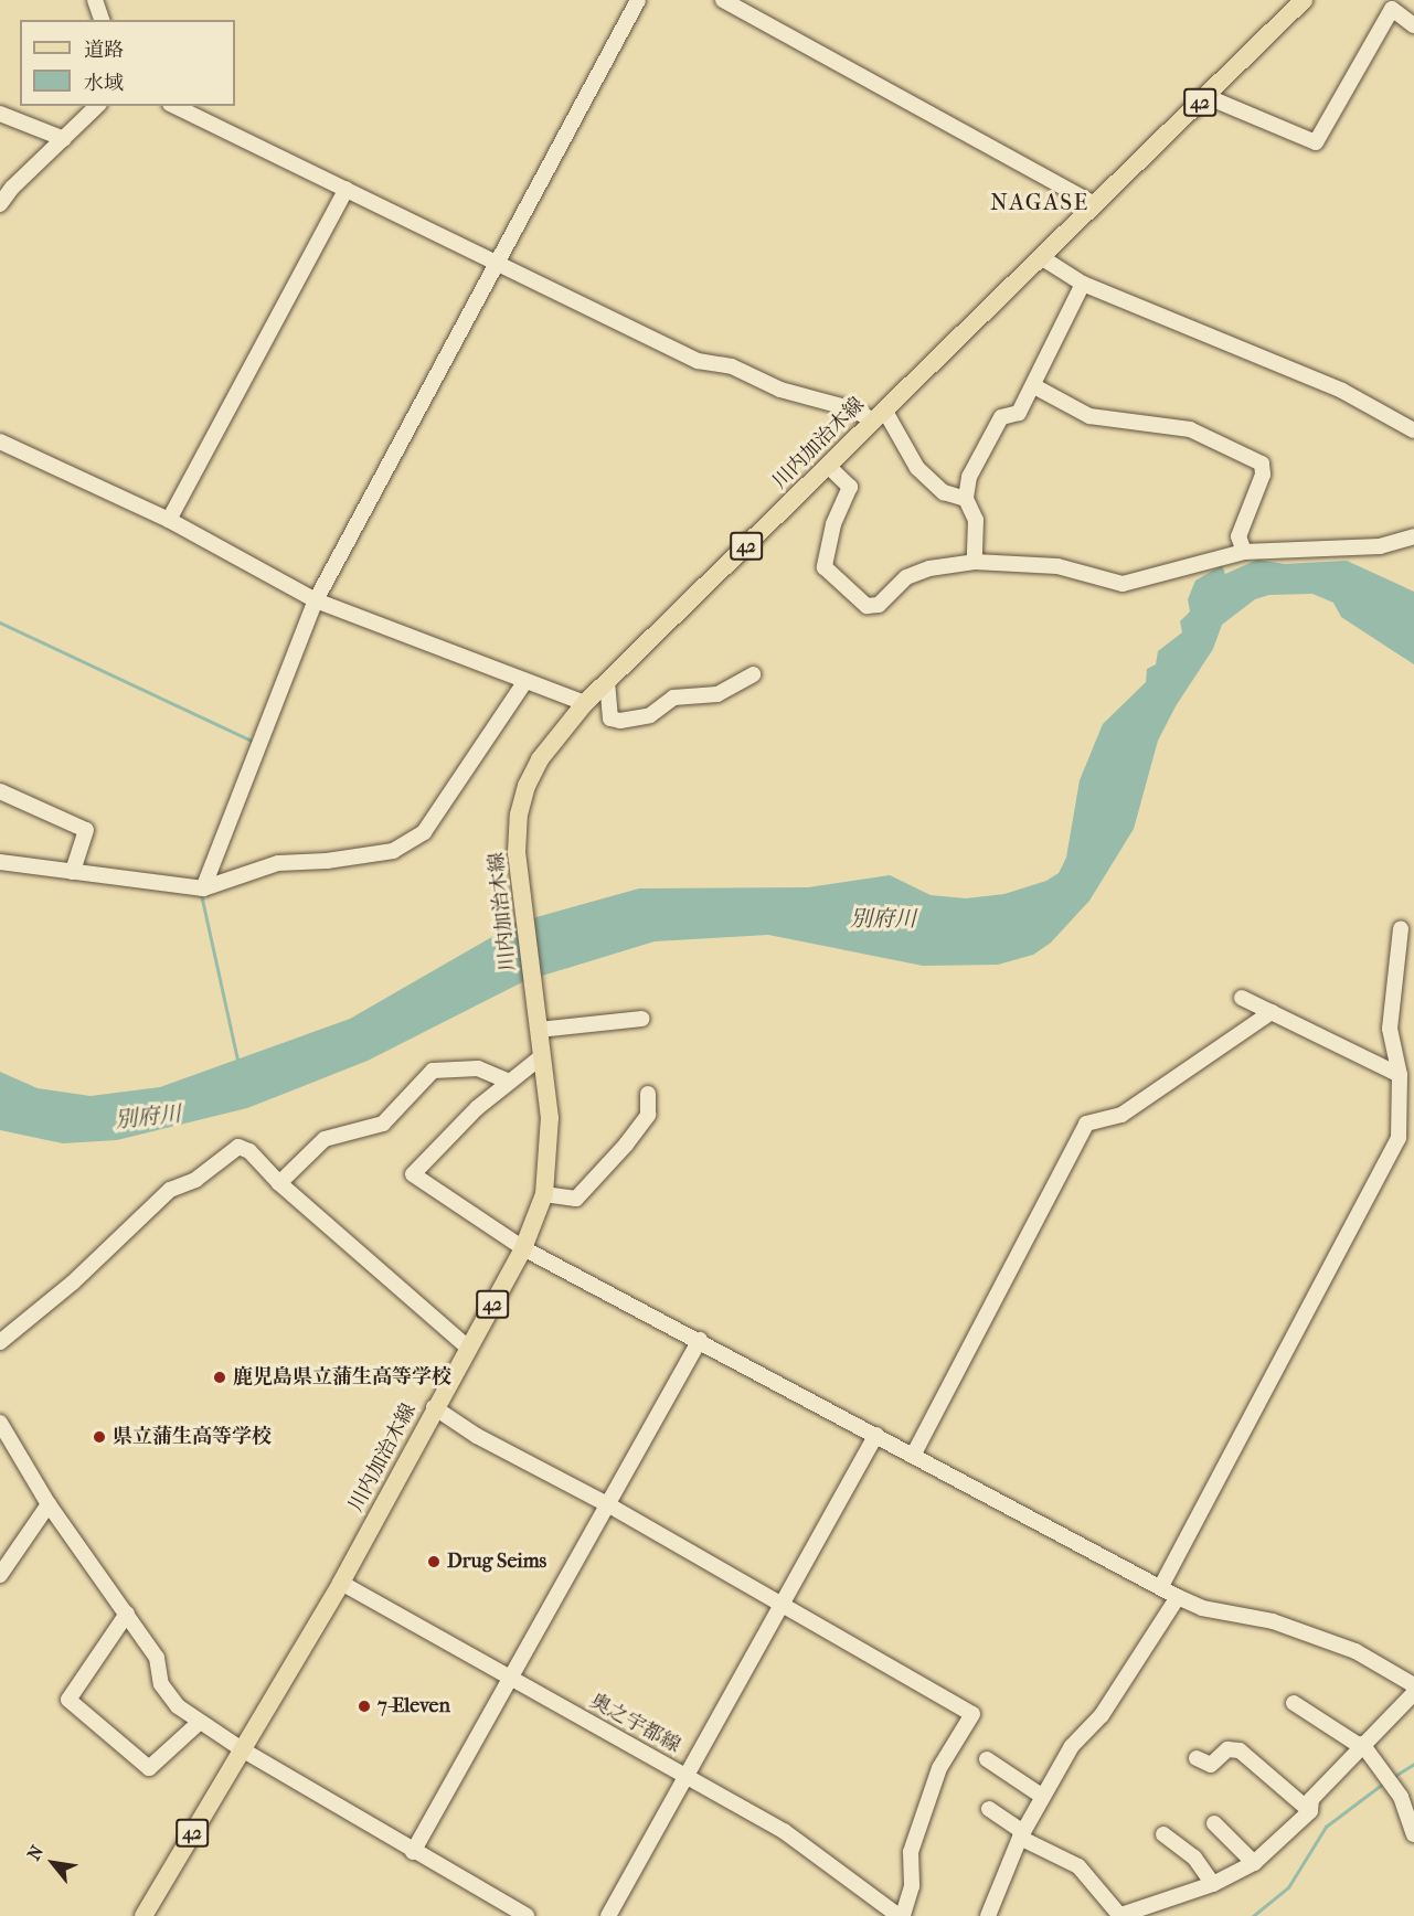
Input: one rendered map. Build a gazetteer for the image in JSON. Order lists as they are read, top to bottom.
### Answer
{
  "streets": {
    "main road": ["42", "川内加治木線"],
    "street": ["奥之宇都線"]
  },
  "crossings": [
    ["川内加治木線", "奥之宇都線"]
  ],
  "districts": ["NAGASE"],
  "water": ["別府川"],
  "places": [
    "鹿児島県立蒲生高等学校",
    "県立蒲生高等学校",
    "Drug Seims",
    "7-Eleven"
  ],
  "legend": ["道路", "水域"],
  "north": "top left"
}
